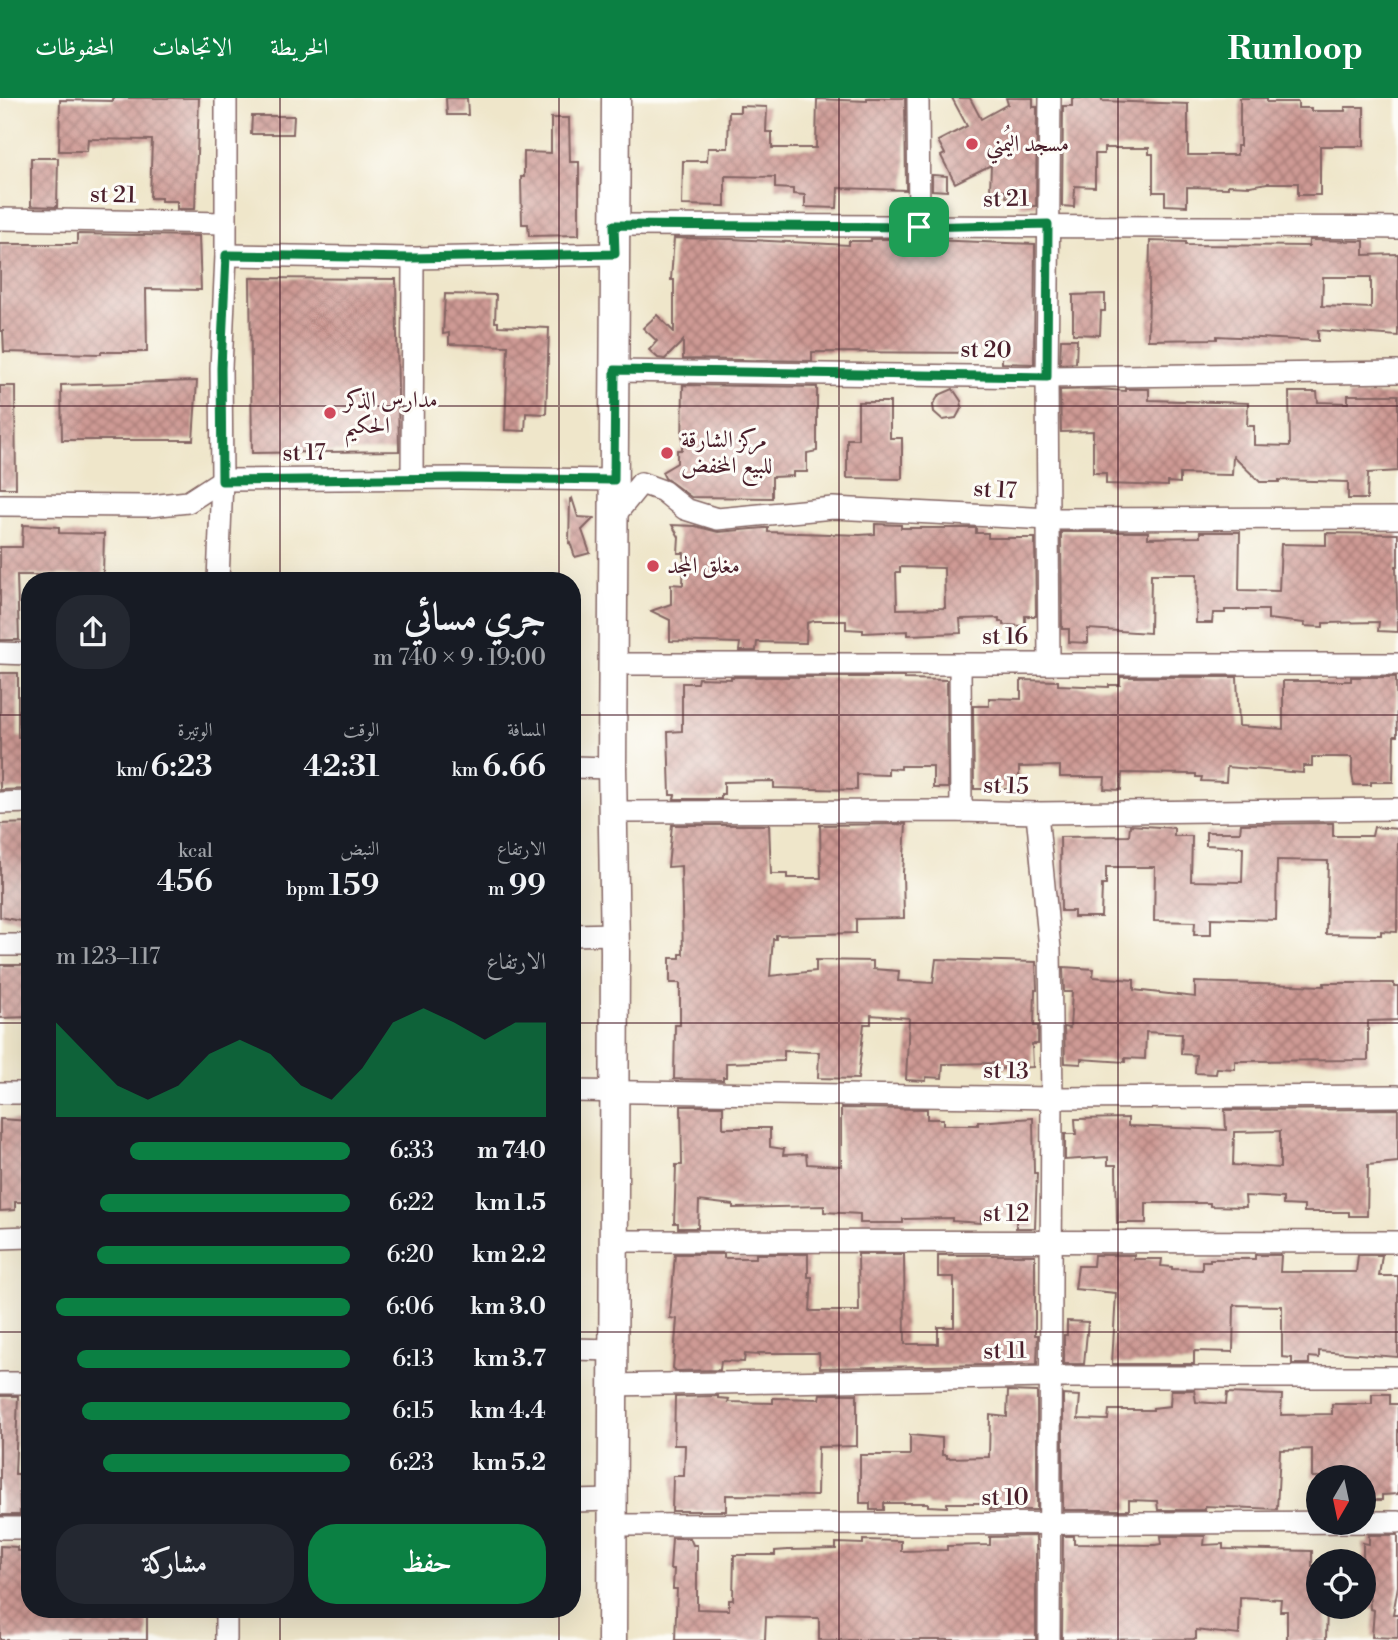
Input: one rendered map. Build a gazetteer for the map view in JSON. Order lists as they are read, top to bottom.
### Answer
{
  "streets": {
    "street": [
      "st 21",
      "st 20",
      "st 17",
      "st 16",
      "st 15",
      "st 13",
      "st 12",
      "st 11",
      "st 10"
    ]
  },
  "places": [
    "مسجد اليُمني",
    "مدارس الذكر الحكيم",
    "مركز الشارقة للبيع المخفض",
    "مغلق المجد"
  ],
  "north": "bottom",
  "page": {
    "header": "Runloop",
    "nav": ["الخريطة", "الاتجاهات", "المحفوظات"],
    "heading": ["جري مسائي", "19:00 · 9 × 740 m"],
    "stats": [
      ["المسافة", "6.66 km"],
      ["الوقت", "42:31"],
      ["الوتيرة", "6:23 /km"],
      ["الارتفاع", "99 m"],
      ["النبض", "159 bpm"],
      ["kcal", "456"]
    ],
    "chart": ["الارتفاع", "117–123 m"],
    "list": [
      {
        "name": "740 m",
        "note": "6:33"
      },
      {
        "name": "1.5 km",
        "note": "6:22"
      },
      {
        "name": "2.2 km",
        "note": "6:20"
      },
      {
        "name": "3.0 km",
        "note": "6:06"
      },
      {
        "name": "3.7 km",
        "note": "6:13"
      },
      {
        "name": "4.4 km",
        "note": "6:15"
      },
      {
        "name": "5.2 km",
        "note": "6:23"
      }
    ],
    "buttons": ["حفظ", "مشاركة"]
  }
}
